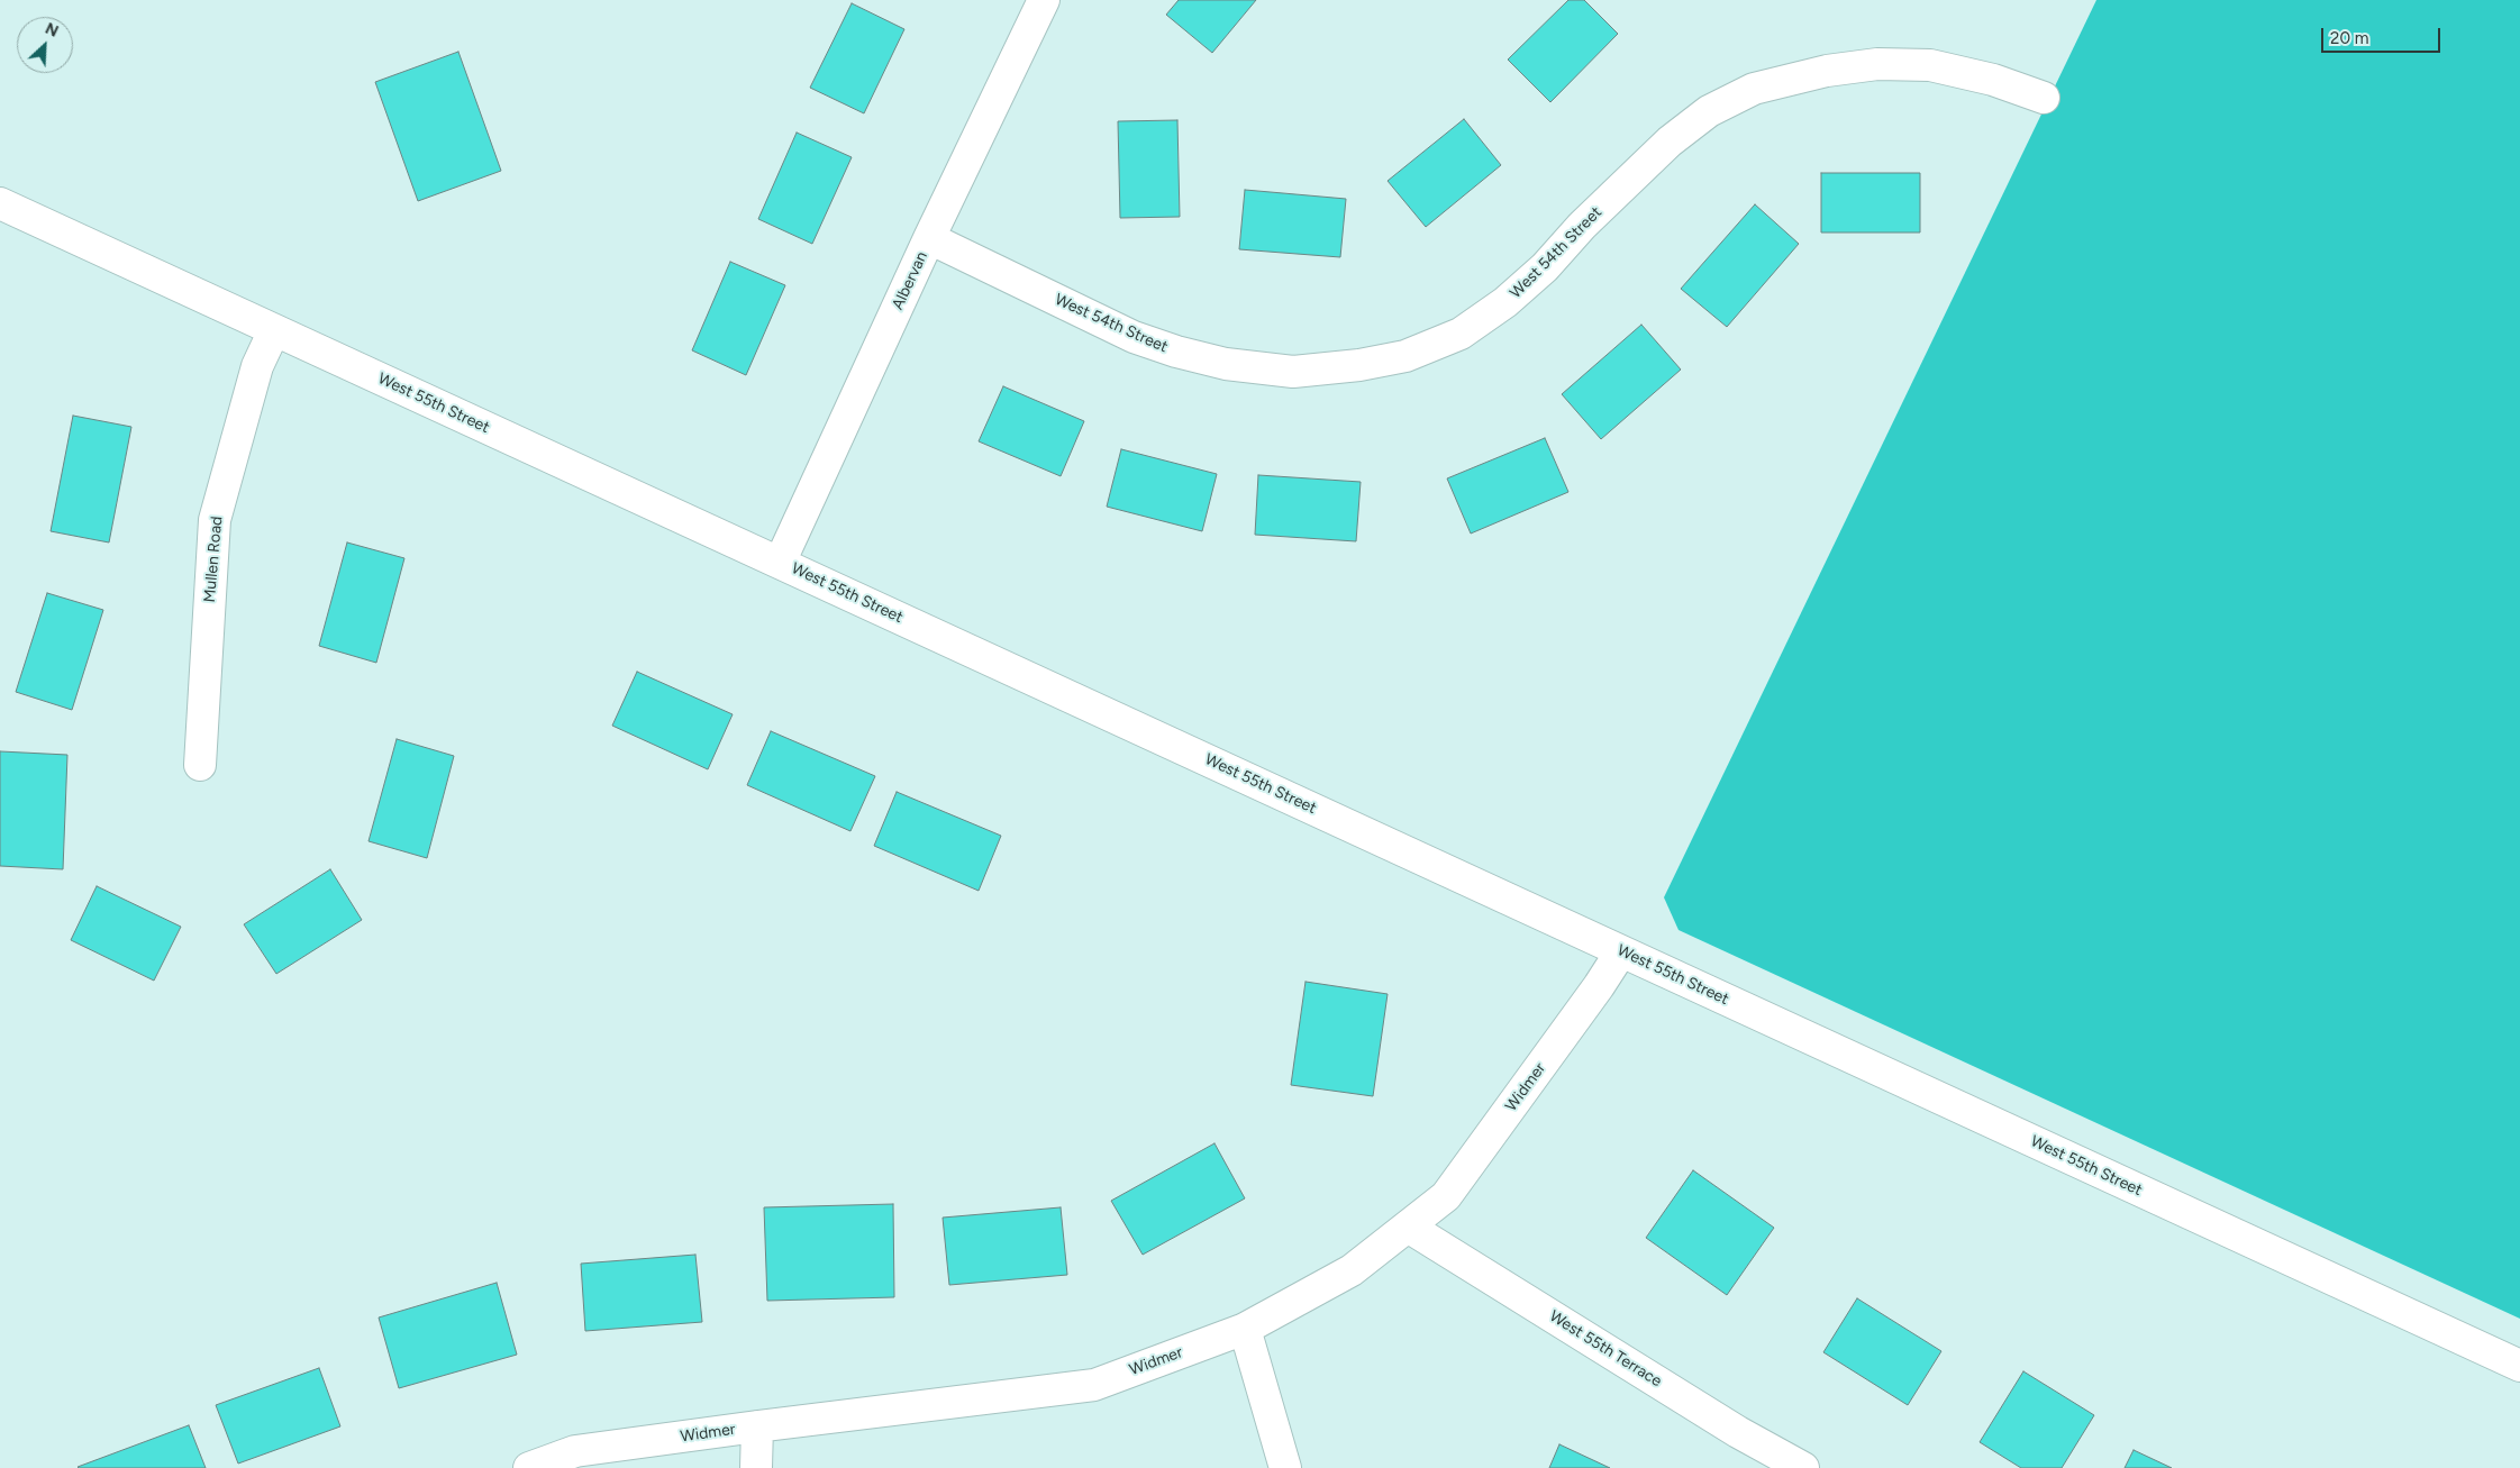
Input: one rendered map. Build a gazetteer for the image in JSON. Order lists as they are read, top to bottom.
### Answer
{
  "streets": {
    "street": [
      "West 54th Street",
      "Albervan",
      "West 55th Street",
      "Mullen Road",
      "Widmer",
      "West 55th Terrace"
    ]
  },
  "crossings": [
    ["West 54th Street", "Albervan"],
    ["Albervan", "West 55th Street"],
    ["West 55th Street", "Mullen Road"],
    ["West 55th Street", "Widmer"],
    ["Widmer", "West 55th Terrace"]
  ],
  "scale_bar": "20 m",
  "north": "top right"
}
